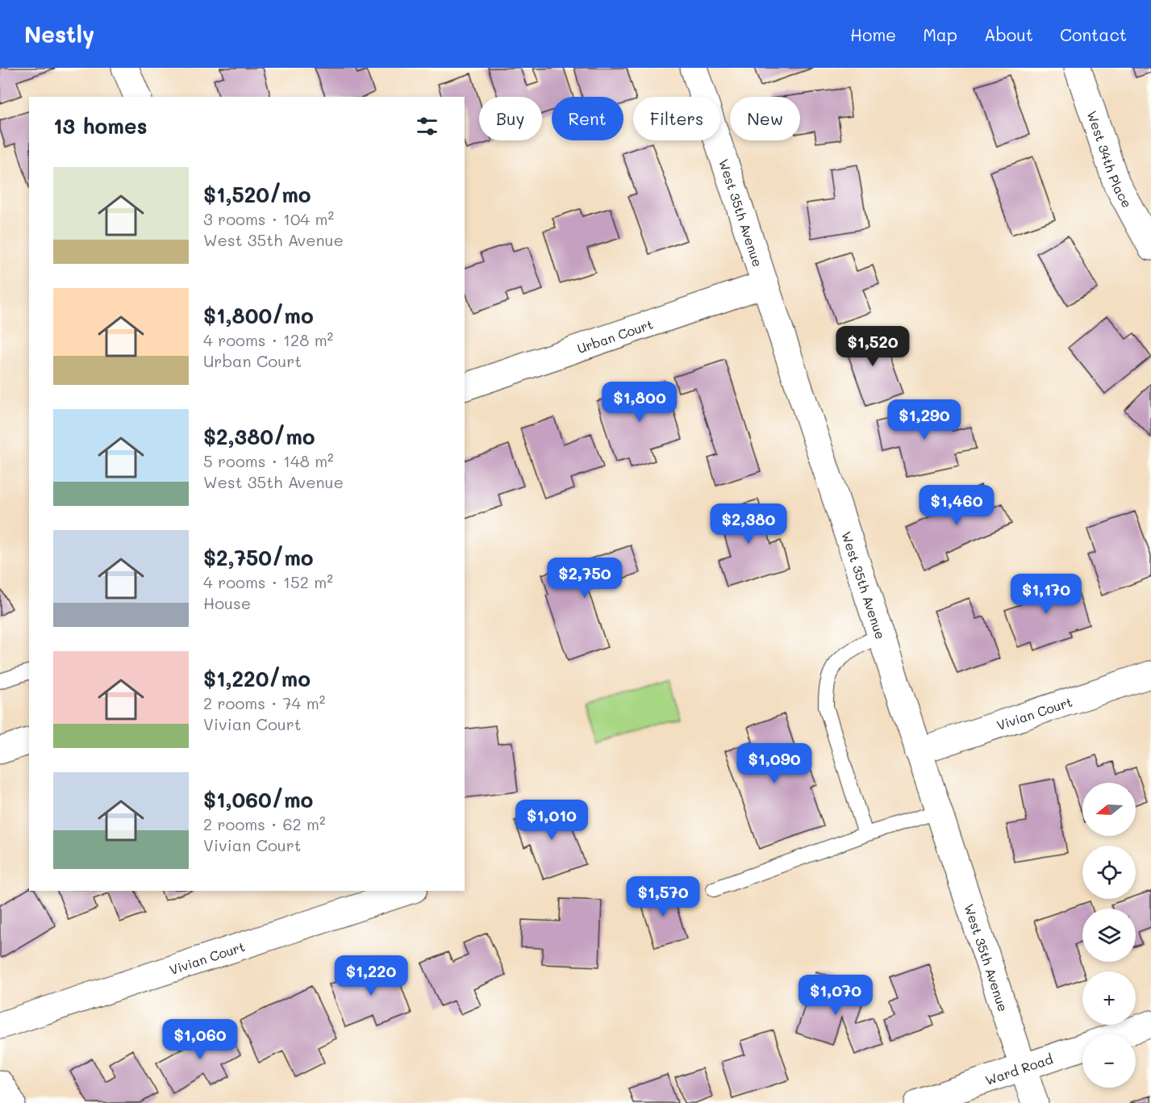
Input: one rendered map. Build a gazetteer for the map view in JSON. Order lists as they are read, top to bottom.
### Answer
{
  "streets": {
    "street": [
      "West 34th Place",
      "West 35th Avenue",
      "Urban Court",
      "Vivian Court",
      "Ward Road"
    ]
  },
  "crossings": [
    ["West 35th Avenue", "Urban Court"],
    ["West 35th Avenue", "Vivian Court"],
    ["West 35th Avenue", "Ward Road"]
  ],
  "north": "left",
  "page": {
    "header": "Nestly",
    "nav": [
      "Home",
      "Map",
      "About",
      "Contact"
    ],
    "chip": [
      "Buy",
      "Rent",
      "Filters",
      "New"
    ],
    "heading": "13 homes",
    "list": [
      {
        "name": "$1,520/mo",
        "note": "3 rooms · 104 m² · West 35th Avenue"
      },
      {
        "name": "$1,800/mo",
        "note": "4 rooms · 128 m² · Urban Court"
      },
      {
        "name": "$2,380/mo",
        "note": "5 rooms · 148 m² · West 35th Avenue"
      },
      {
        "name": "$2,750/mo",
        "note": "4 rooms · 152 m² · House"
      },
      {
        "name": "$1,220/mo",
        "note": "2 rooms · 74 m² · Vivian Court"
      },
      {
        "name": "$1,060/mo",
        "note": "2 rooms · 62 m² · Vivian Court"
      }
    ],
    "price": [
      "$1,520",
      "$1,800",
      "$1,290",
      "$1,460",
      "$2,380",
      "$2,750",
      "$1,170",
      "$1,090",
      "$1,010",
      "$1,570",
      "$1,220",
      "$1,070",
      "$1,060"
    ],
    "map_buttons": ["+", "−"]
  }
}
